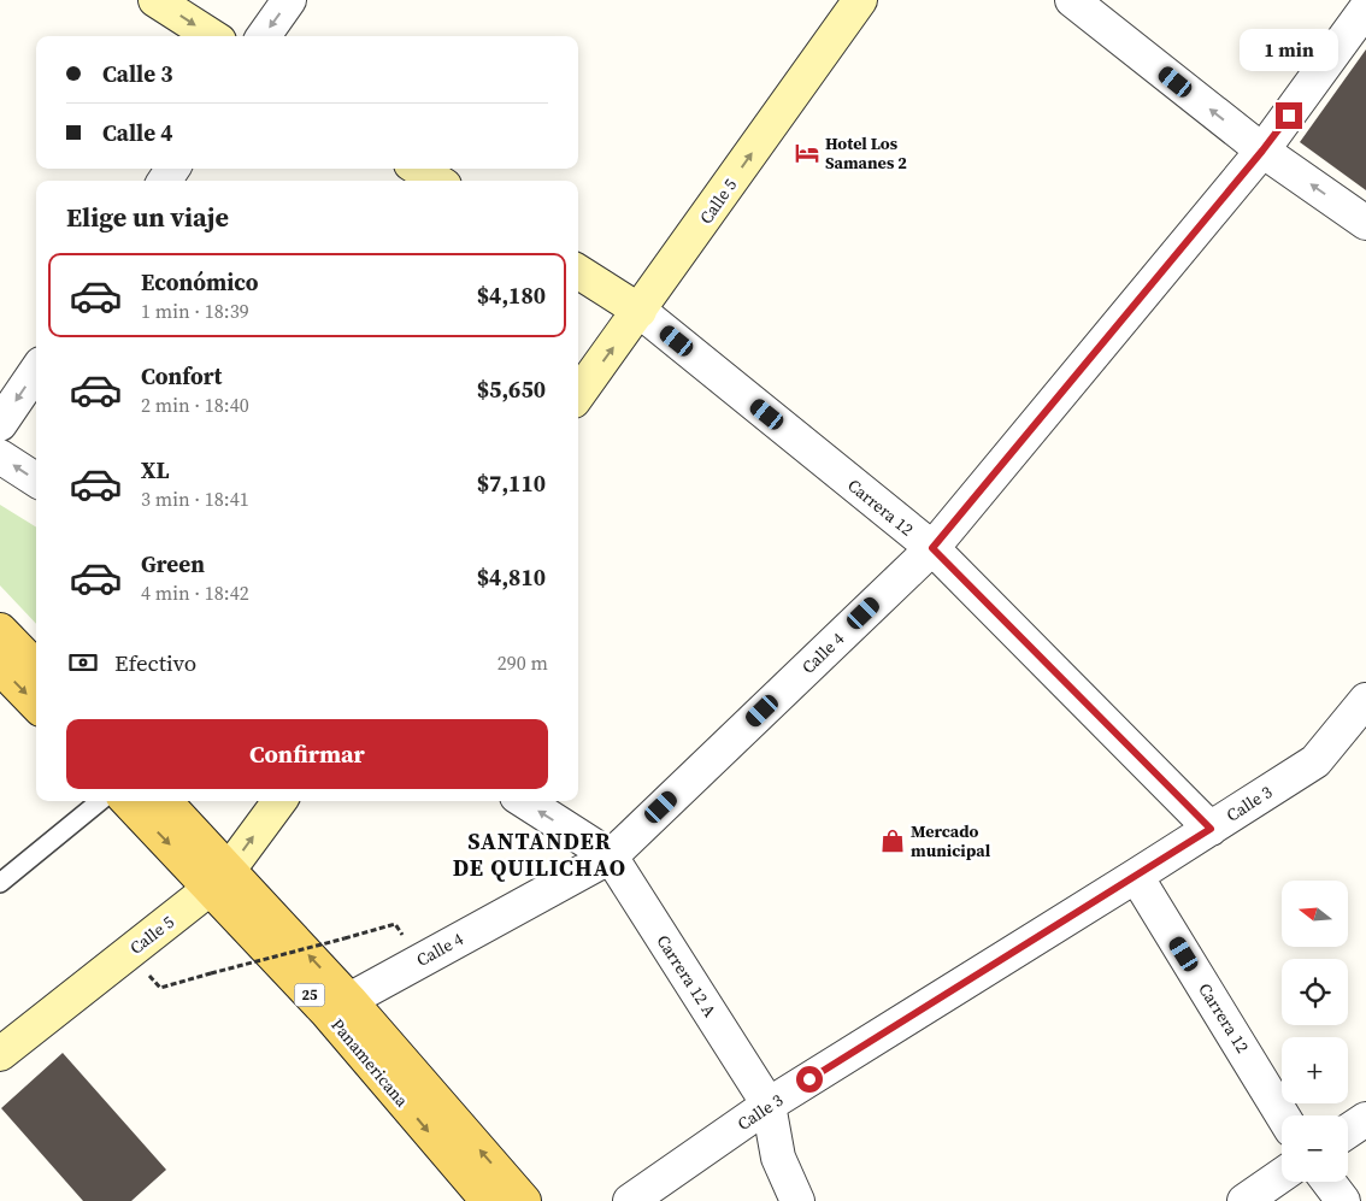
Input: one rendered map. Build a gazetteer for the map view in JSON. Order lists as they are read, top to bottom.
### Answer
{
  "streets": {
    "main road": ["25", "Panamericana"],
    "street": [
      "Calle 5",
      "Carrera 12",
      "Calle 4",
      "Calle 3",
      "Carrera 12 A"
    ]
  },
  "crossings": [
    ["Calle 5", "Carrera 12"],
    ["Calle 5", "Panamericana"],
    ["Carrera 12", "Calle 4"],
    ["Carrera 12", "Calle 3"],
    ["Calle 4", "Carrera 12 A"],
    ["Calle 4", "Panamericana"],
    ["Calle 3", "Carrera 12 A"]
  ],
  "one_way": ["Calle 5"],
  "districts": ["SANTANDER DE QUILICHAO"],
  "places": {
    "hotel": ["Hotel Los Samanes 2"],
    "shop": ["Mercado municipal"]
  },
  "north": "left",
  "page": {
    "bubble": "1 min",
    "banner": ["Calle 3", "Calle 4"],
    "heading": "Elige un viaje",
    "list": [
      {
        "name": "Económico",
        "note": "1 min · 18:39",
        "value": "$4,180"
      },
      {
        "name": "Confort",
        "note": "2 min · 18:40",
        "value": "$5,650"
      },
      {
        "name": "XL",
        "note": "3 min · 18:41",
        "value": "$7,110"
      },
      {
        "name": "Green",
        "note": "4 min · 18:42",
        "value": "$4,810"
      }
    ],
    "pay": ["Efectivo", "290 m"],
    "buttons": "Confirmar",
    "map_buttons": ["+", "−"]
  }
}
